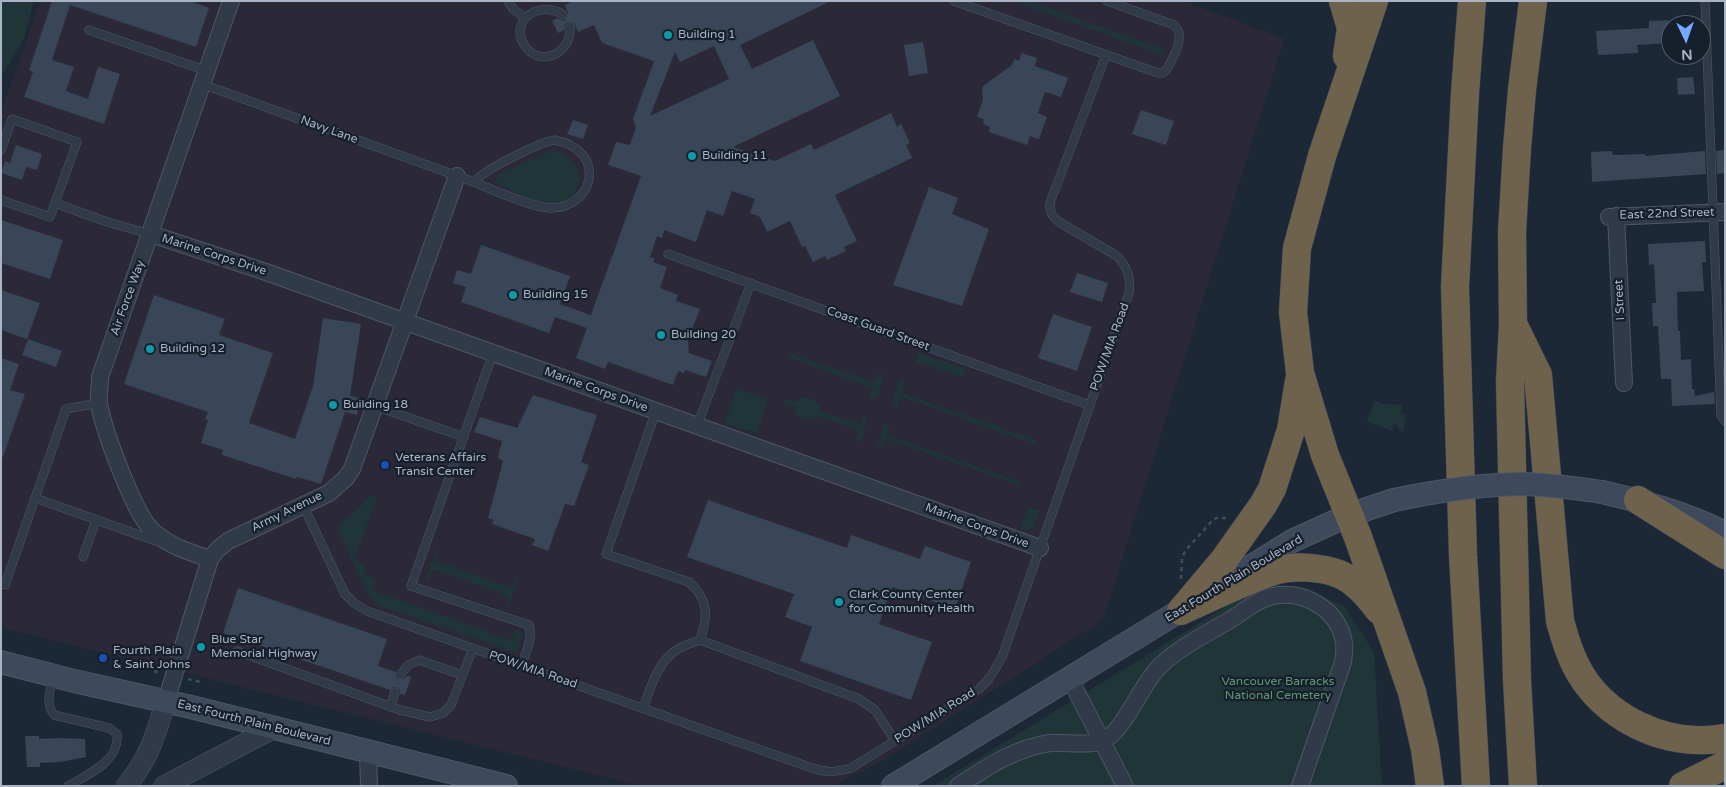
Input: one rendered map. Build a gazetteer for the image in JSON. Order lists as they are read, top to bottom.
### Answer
{
  "streets": {
    "main road": ["East Fourth Plain Boulevard"],
    "street": [
      "East 22nd Street",
      "Marine Corps Drive",
      "Air Force Way",
      "I Street",
      "Army Avenue"
    ],
    "lane": ["Navy Lane", "Coast Guard Street", "POW/MIA Road"]
  },
  "crossings": [
    ["Navy Lane", "Air Force Way"],
    ["Navy Lane", "Army Avenue"],
    ["East 22nd Street", "I Street"],
    ["Marine Corps Drive", "Air Force Way"],
    ["Marine Corps Drive", "POW/MIA Road"],
    ["Marine Corps Drive", "Army Avenue"],
    ["Air Force Way", "Army Avenue"],
    ["Coast Guard Street", "POW/MIA Road"],
    ["POW/MIA Road", "Army Avenue"],
    ["Army Avenue", "East Fourth Plain Boulevard"]
  ],
  "parks": ["Vancouver Barracks National Cemetery"],
  "places": [
    "Building 1",
    "Building 11",
    "Building 15",
    "Building 20",
    "Building 12",
    "Building 18",
    "Veterans Affairs Transit Center",
    "Clark County Center for Community Health",
    "Blue Star Memorial Highway",
    "Fourth Plain & Saint Johns"
  ],
  "north": "bottom"
}
